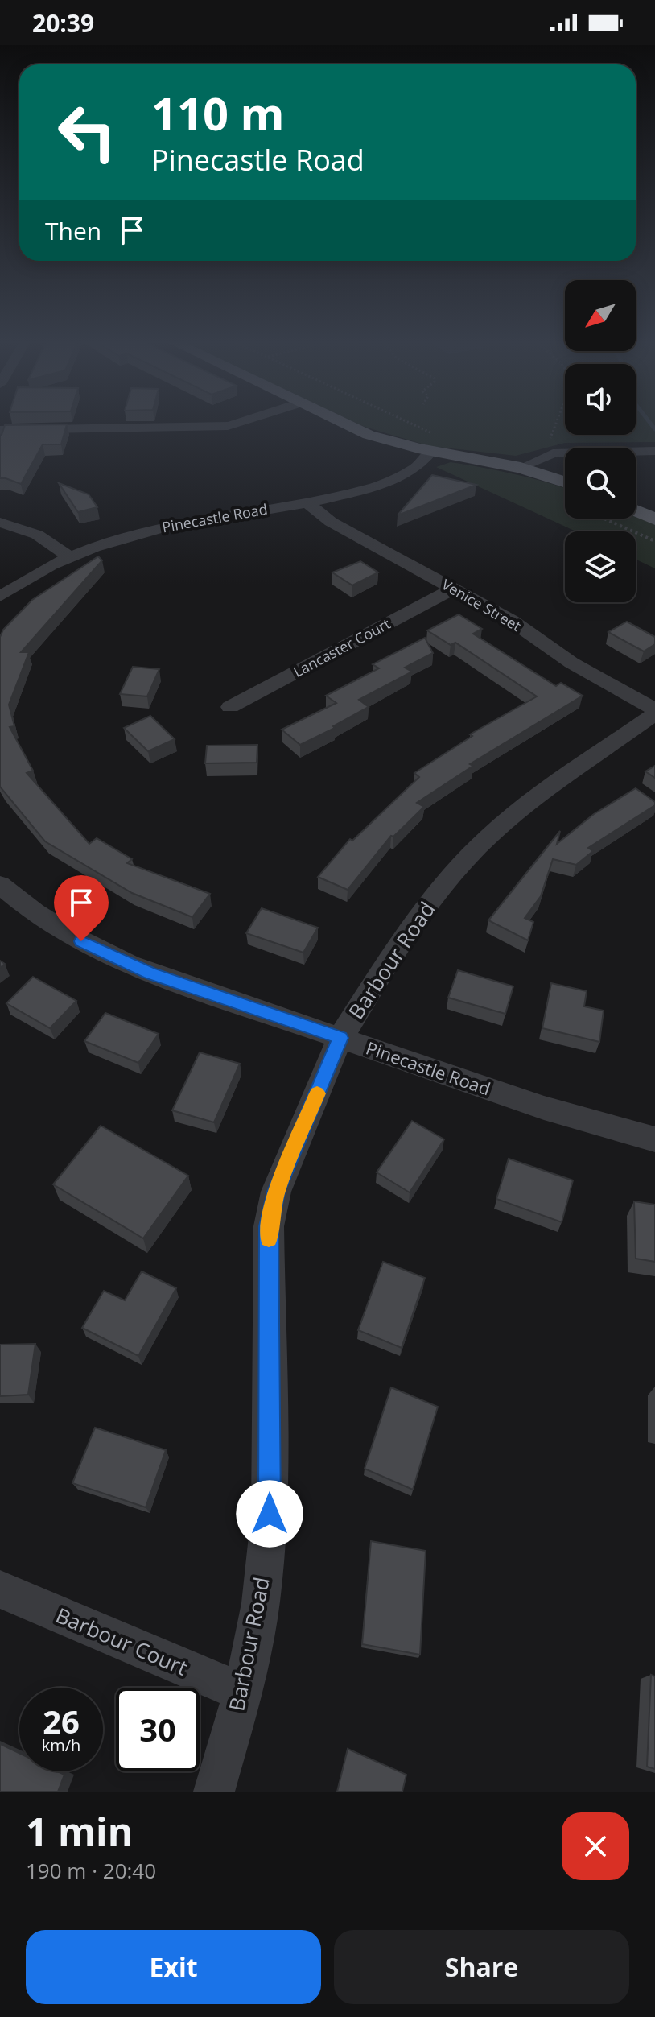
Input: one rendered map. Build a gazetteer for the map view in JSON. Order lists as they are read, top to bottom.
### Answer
{
  "streets": {
    "street": [
      "Pinecastle Road",
      "Venice Street",
      "Lancaster Court",
      "Barbour Road",
      "Barbour Court"
    ]
  },
  "crossings": [
    ["Pinecastle Road", "Venice Street"],
    ["Pinecastle Road", "Barbour Road"],
    ["Venice Street", "Lancaster Court"],
    ["Venice Street", "Barbour Road"],
    ["Barbour Road", "Barbour Court"]
  ],
  "north": "bottom left",
  "page": {
    "status": "20:39",
    "turn": ["110 m", "Pinecastle Road"],
    "then": "Then",
    "speed": "26 km/h",
    "limit": "30",
    "heading": ["1 min", "190 m · 20:40"],
    "buttons": ["Exit", "Share"]
  }
}
